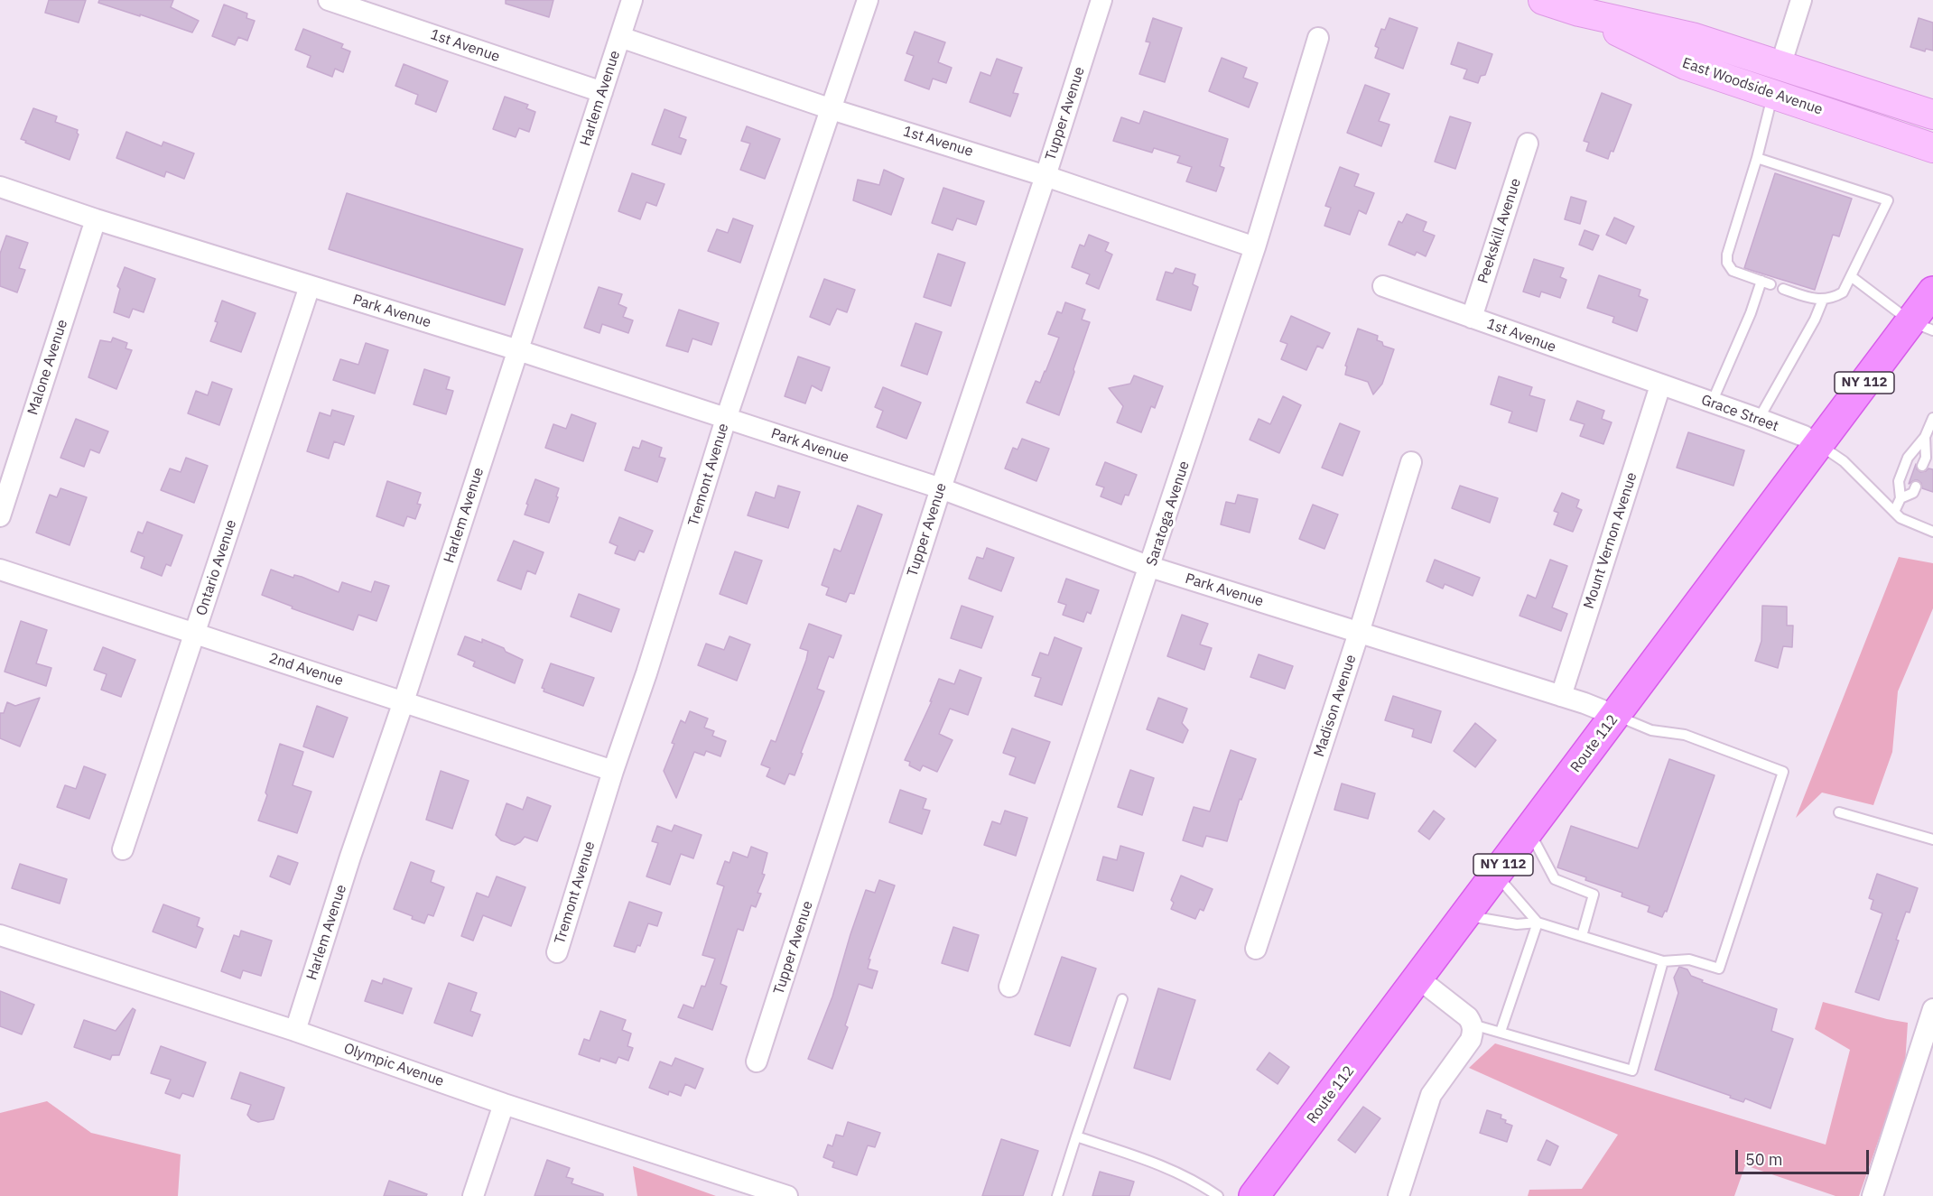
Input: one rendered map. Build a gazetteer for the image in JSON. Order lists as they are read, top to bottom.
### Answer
{
  "streets": {
    "main road": ["East Woodside Avenue", "NY 112", "Route 112"],
    "street": [
      "1st Avenue",
      "Harlem Avenue",
      "Tupper Avenue",
      "Peekskill Avenue",
      "Park Avenue",
      "Malone Avenue",
      "Grace Street",
      "Tremont Avenue",
      "Saratoga Avenue",
      "Mount Vernon Avenue",
      "Ontario Avenue",
      "2nd Avenue",
      "Madison Avenue",
      "Olympic Avenue"
    ]
  },
  "crossings": [
    ["1st Avenue", "Harlem Avenue"],
    ["1st Avenue", "Tupper Avenue"],
    ["1st Avenue", "Peekskill Avenue"],
    ["1st Avenue", "Grace Street"],
    ["1st Avenue", "Tremont Avenue"],
    ["1st Avenue", "Saratoga Avenue"],
    ["1st Avenue", "Mount Vernon Avenue"],
    ["Harlem Avenue", "Park Avenue"],
    ["Harlem Avenue", "2nd Avenue"],
    ["Harlem Avenue", "Olympic Avenue"],
    ["Tupper Avenue", "Park Avenue"],
    ["Park Avenue", "Malone Avenue"],
    ["Park Avenue", "Tremont Avenue"],
    ["Park Avenue", "Saratoga Avenue"],
    ["Park Avenue", "Mount Vernon Avenue"],
    ["Park Avenue", "Ontario Avenue"],
    ["Park Avenue", "Madison Avenue"],
    ["Park Avenue", "Route 112"],
    ["Grace Street", "Mount Vernon Avenue"],
    ["Grace Street", "Route 112"],
    ["Tremont Avenue", "2nd Avenue"],
    ["Ontario Avenue", "2nd Avenue"]
  ],
  "scale_bar": "50 m"
}
